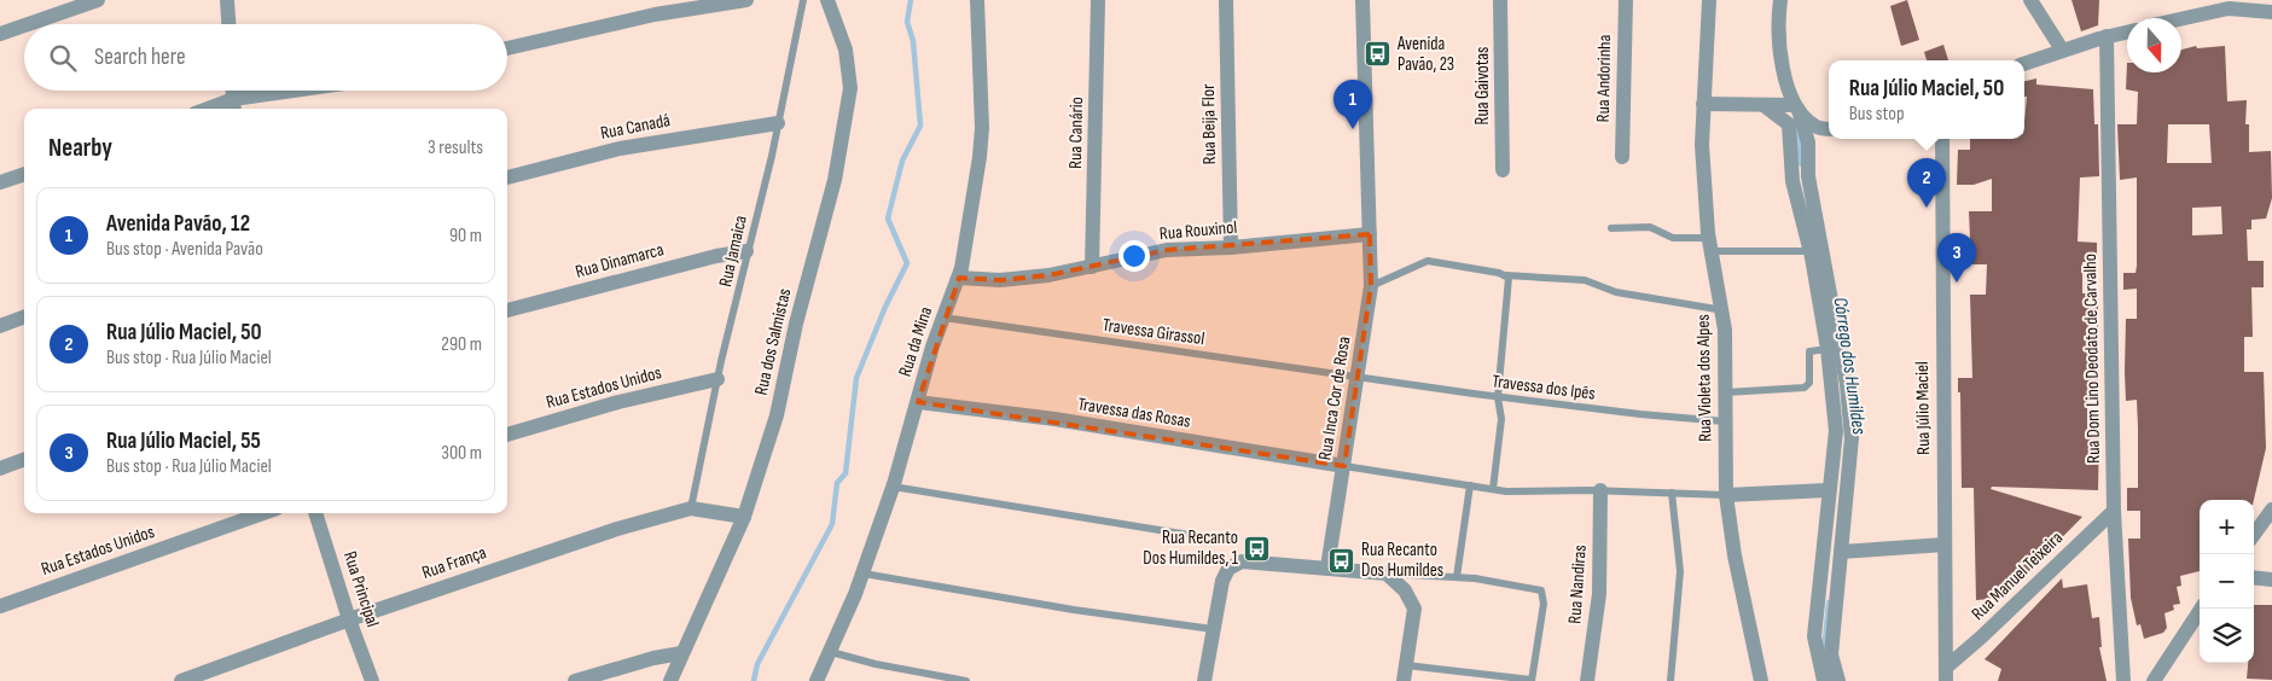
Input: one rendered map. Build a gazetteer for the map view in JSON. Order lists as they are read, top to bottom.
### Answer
{
  "streets": {
    "street": [
      "Rua Andorinha",
      "Rua Gaivotas",
      "Rua Beija Flor",
      "Rua Canadá",
      "Rua Canário",
      "Rua Rouxinol",
      "Rua Dinamarca",
      "Rua dos Salmistas",
      "Rua da Mina",
      "Rua Dom Lino Deodato de Carvalho",
      "Rua Violeta dos Alpes",
      "Rua Estados Unidos",
      "Rua Inca Cor de Rosa",
      "Rua Júlio Maciel",
      "Travessa das Rosas",
      "Rua França",
      "Rua Manuel Teixeira",
      "Rua Nandiras",
      "Rua Principal"
    ],
    "lane": ["Rua Jamaica", "Travessa Girassol", "Travessa dos Ipês"]
  },
  "crossings": [
    ["Rua Beija Flor", "Rua Rouxinol"],
    ["Rua Canadá", "Rua Jamaica"],
    ["Rua Canário", "Rua Rouxinol"],
    ["Rua Rouxinol", "Rua da Mina"],
    ["Rua Rouxinol", "Rua Inca Cor de Rosa"],
    ["Rua Jamaica", "Rua Dinamarca"],
    ["Rua Jamaica", "Rua Estados Unidos"],
    ["Rua Jamaica", "Rua França"],
    ["Travessa Girassol", "Rua da Mina"],
    ["Travessa Girassol", "Travessa dos Ipês"],
    ["Travessa Girassol", "Rua Inca Cor de Rosa"],
    ["Rua dos Salmistas", "Rua França"],
    ["Rua da Mina", "Travessa das Rosas"],
    ["Rua Dom Lino Deodato de Carvalho", "Rua Manuel Teixeira"],
    ["Rua Violeta dos Alpes", "Travessa dos Ipês"],
    ["Travessa dos Ipês", "Rua Inca Cor de Rosa"],
    ["Rua Inca Cor de Rosa", "Travessa das Rosas"],
    ["Rua Júlio Maciel", "Rua Manuel Teixeira"],
    ["Rua França", "Rua Principal"]
  ],
  "water": ["Córrego dos Humildes"],
  "places": {
    "bus stop": ["Avenida Pavão, 23", "Rua Recanto Dos Humildes, 1", "Rua Recanto Dos Humildes"]
  },
  "north": "bottom",
  "page": {
    "search": "Search here",
    "popup": ["Rua Júlio Maciel, 50", "Bus stop"],
    "pins": ["1", "2", "3"],
    "heading": ["Nearby", "3 results"],
    "list": [
      {
        "mark": "1",
        "name": "Avenida Pavão, 12",
        "note": "Bus stop · Avenida Pavão",
        "value": "90 m"
      },
      {
        "mark": "2",
        "name": "Rua Júlio Maciel, 50",
        "note": "Bus stop · Rua Júlio Maciel",
        "value": "290 m"
      },
      {
        "mark": "3",
        "name": "Rua Júlio Maciel, 55",
        "note": "Bus stop · Rua Júlio Maciel",
        "value": "300 m"
      }
    ],
    "map_buttons": ["+", "−"]
  }
}
